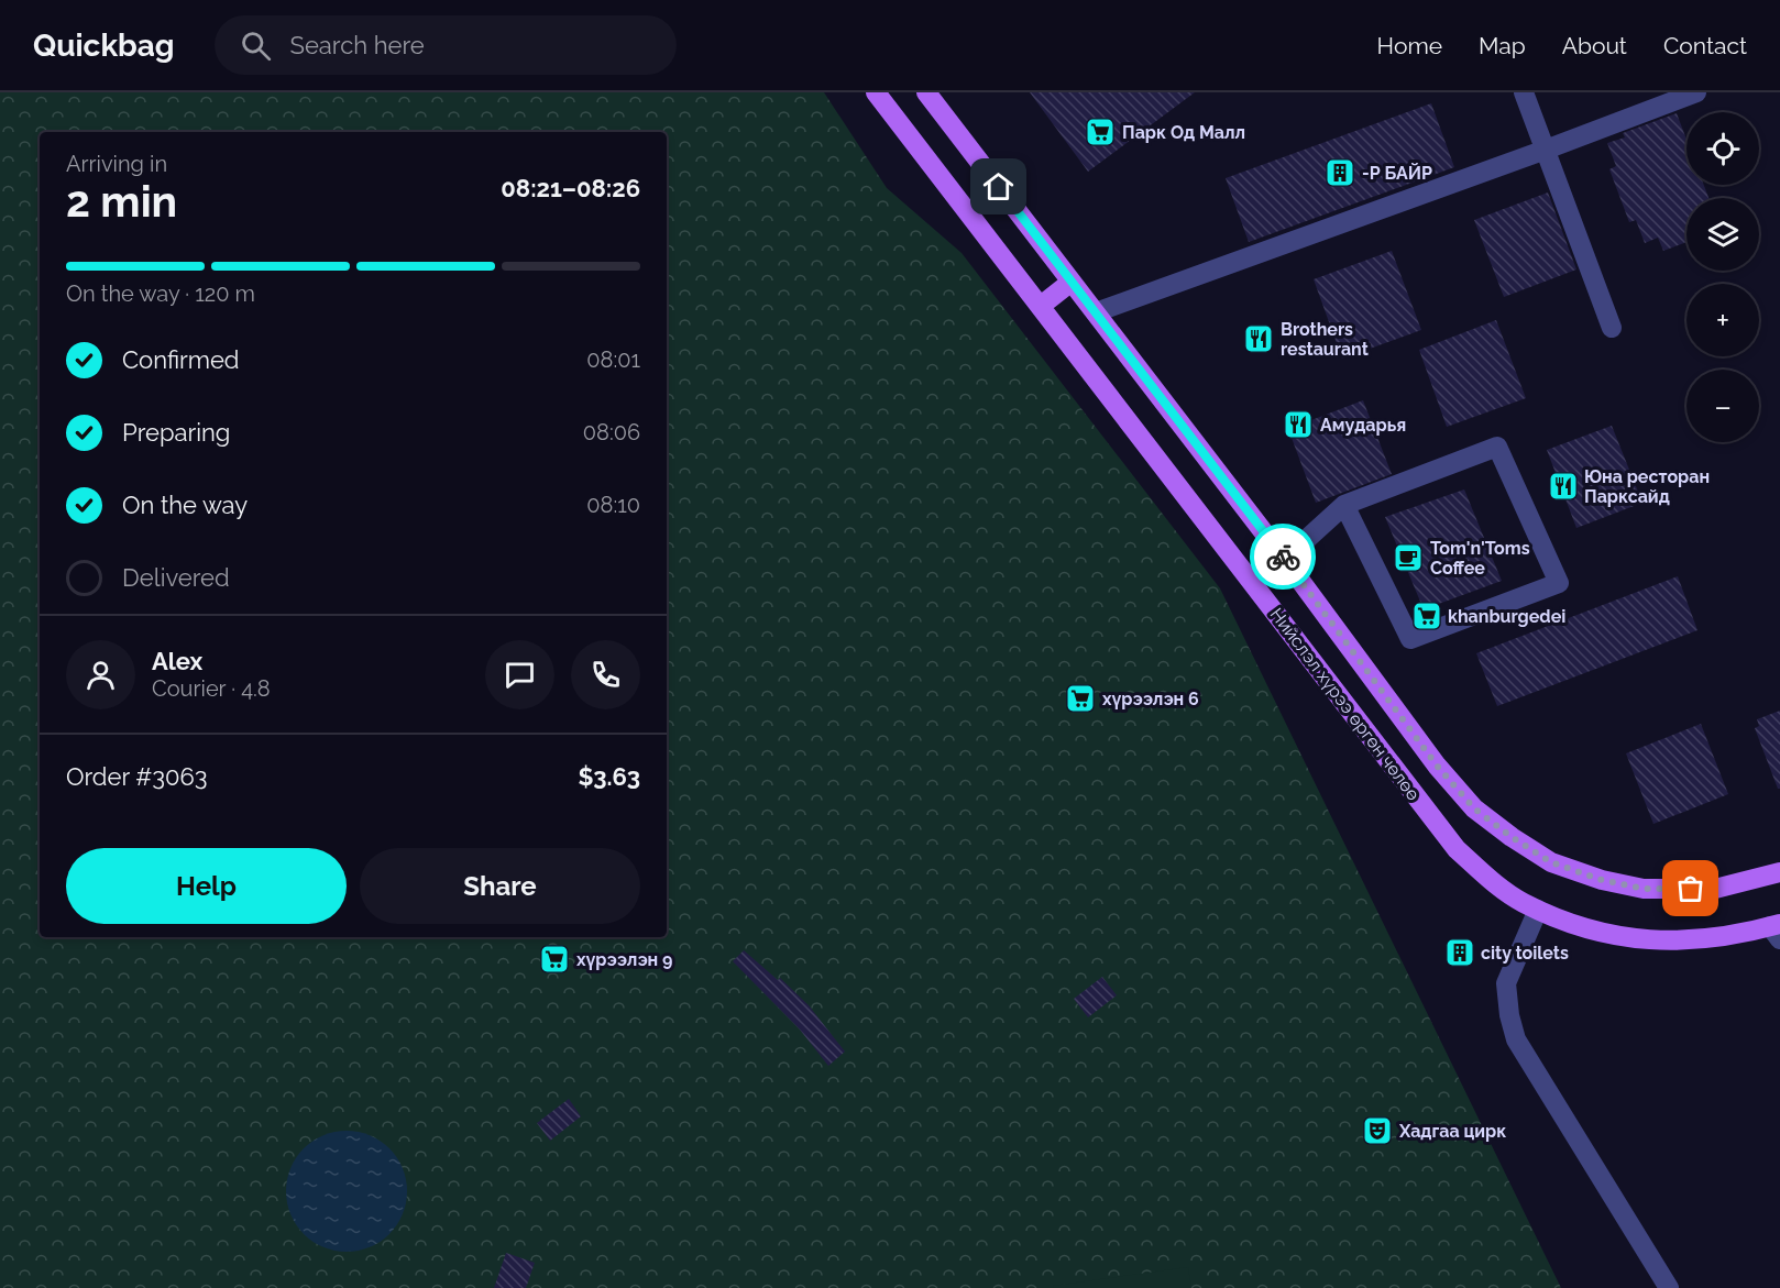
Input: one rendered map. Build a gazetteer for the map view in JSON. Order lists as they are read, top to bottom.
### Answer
{
  "streets": {
    "main road": ["Нийслэл хүрээ өргөн чөлөө"]
  },
  "places": {
    "supermarket": [
      "Парк Од Малл",
      "khanburgedei",
      "хүрээлэн 6",
      "хүрээлэн 9"
    ],
    "building": ["-Р БАЙР", "city toilets"],
    "restaurant": ["Brothers restaurant", "Амударья", "Юна ресторан Парксайд"],
    "cafe": ["Tom'n'Toms Coffee"],
    "theatre": ["Хадгаа цирк"]
  },
  "page": {
    "header": "Quickbag",
    "search": "Search here",
    "nav": [
      "Home",
      "Map",
      "About",
      "Contact"
    ],
    "map_buttons": ["+", "−"],
    "heading": ["2 min", "Arriving in", "08:21–08:26"],
    "panel": [
      "Alex",
      "Courier · 4.8",
      "Order #3063",
      "$3.63"
    ],
    "bar": "On the way · 120 m",
    "list": [
      ["Confirmed", "08:01"],
      ["Preparing", "08:06"],
      ["On the way", "08:10"],
      "Delivered"
    ],
    "buttons": ["Help", "Share"]
  }
}
